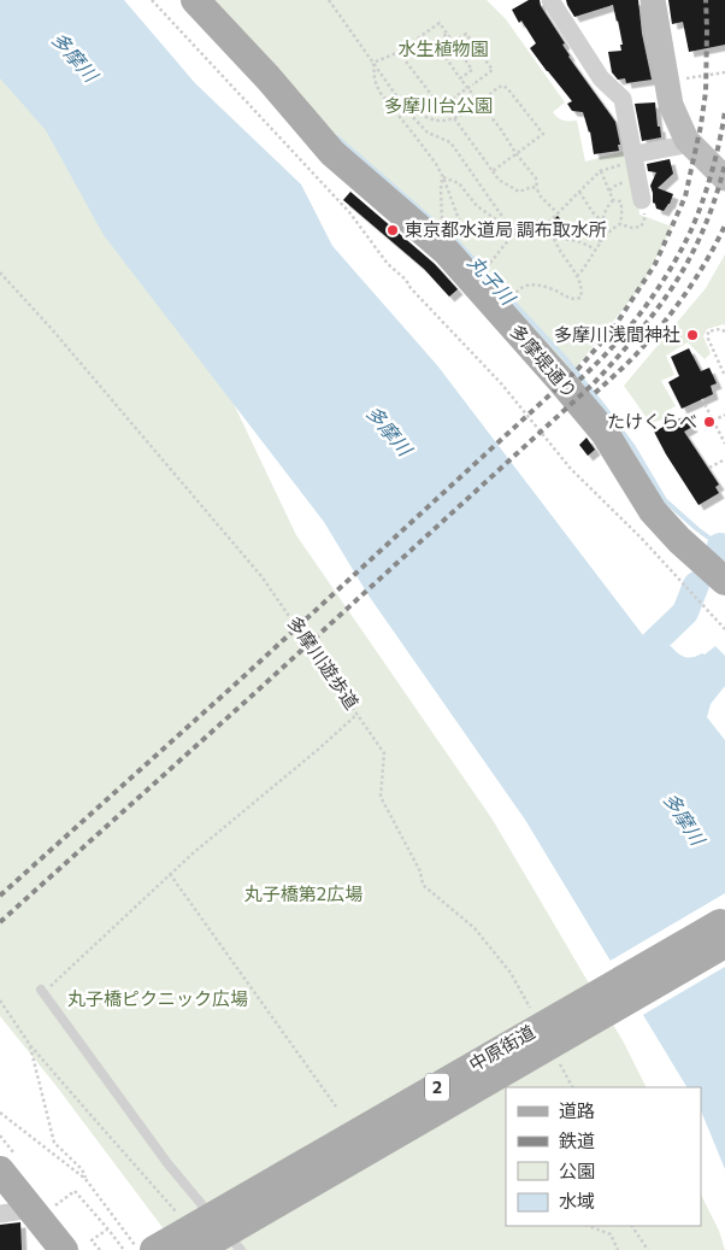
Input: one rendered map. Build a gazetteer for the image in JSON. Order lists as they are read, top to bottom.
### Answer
{
  "streets": {
    "main road": ["多摩堤通り", "中原街道", "2"],
    "path": ["多摩川遊歩道"]
  },
  "water": ["多摩川", "丸子川"],
  "parks": [
    "水生植物園",
    "多摩川台公園",
    "丸子橋第2広場",
    "丸子橋ピクニック広場"
  ],
  "places": ["東京都水道局 調布取水所", "多摩川浅間神社", "たけくらべ"],
  "legend": [
    "道路",
    "鉄道",
    "公園",
    "水域"
  ]
}
